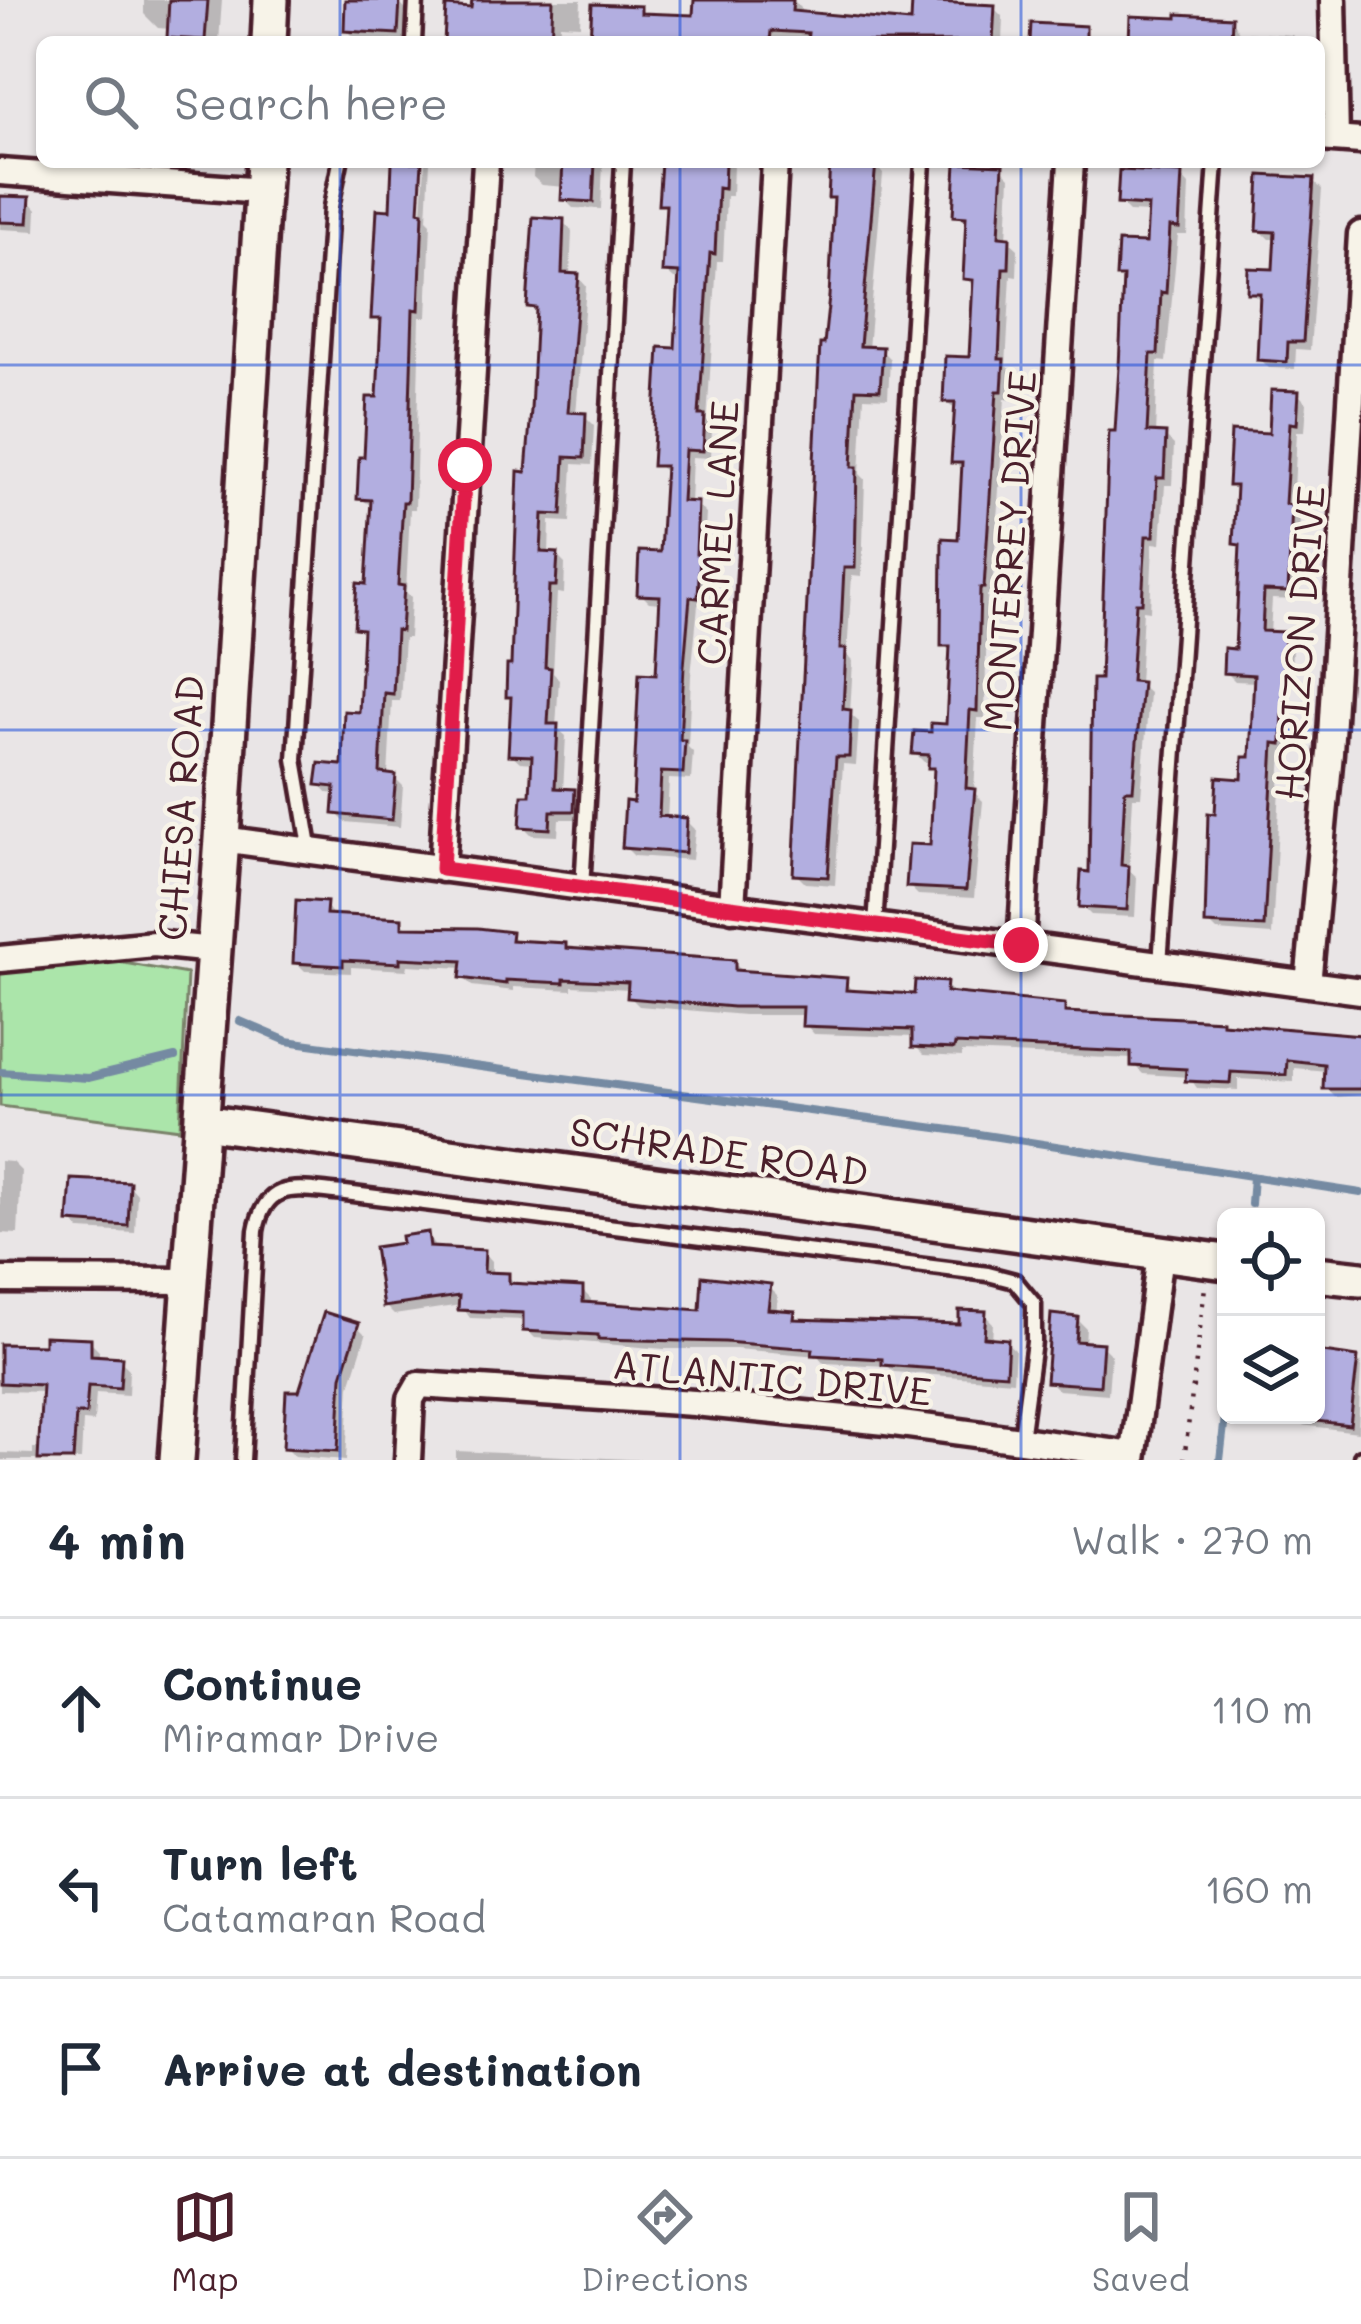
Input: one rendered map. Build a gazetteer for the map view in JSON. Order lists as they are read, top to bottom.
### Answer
{
  "streets": {
    "main road": ["CHIESA ROAD", "SCHRADE ROAD"],
    "street": [
      "CARMEL LANE",
      "MONTERREY DRIVE",
      "HORIZON DRIVE",
      "ATLANTIC DRIVE"
    ]
  },
  "crossings": [
    ["CHIESA ROAD", "SCHRADE ROAD"]
  ],
  "page": {
    "search": "Search here",
    "heading": ["4 min", "Walk · 270 m"],
    "list": [
      ["Continue", "Miramar Drive", "110 m"],
      ["Turn left", "Catamaran Road", "160 m"],
      "Arrive at destination"
    ],
    "nav": ["Map", "Directions", "Saved"]
  }
}
